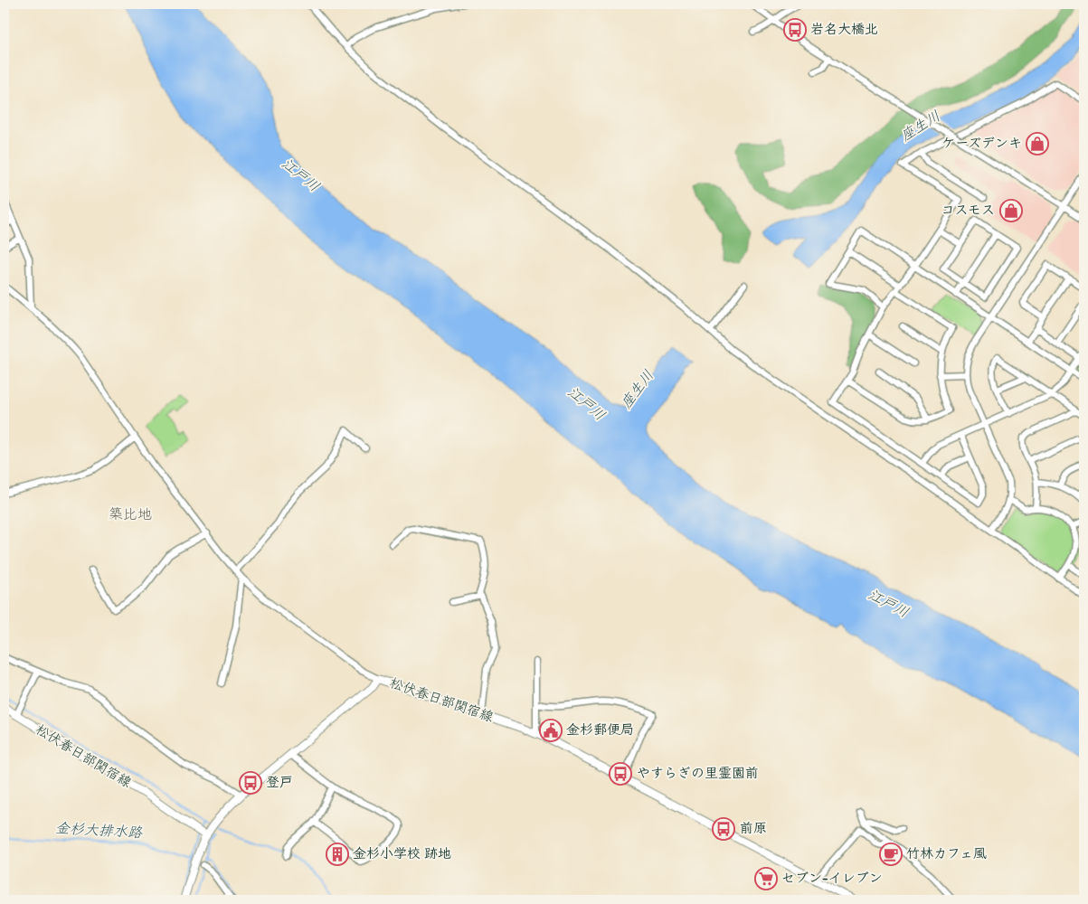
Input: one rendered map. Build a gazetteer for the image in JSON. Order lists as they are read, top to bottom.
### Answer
{
  "streets": {
    "main road": ["松伏春日部関宿線"]
  },
  "districts": ["築比地"],
  "water": ["座生川", "江戸川", "金杉大排水路"],
  "places": {
    "bus stop": [
      "岩名大橋北",
      "やすらぎの里霊園前",
      "登戸",
      "前原"
    ],
    "shop": ["ケーズデンキ", "コスモス"],
    "public building": ["金杉郵便局"],
    "building": ["金杉小学校 跡地"],
    "cafe": ["竹林カフェ風"],
    "supermarket": ["セブン-イレブン"]
  }
}
